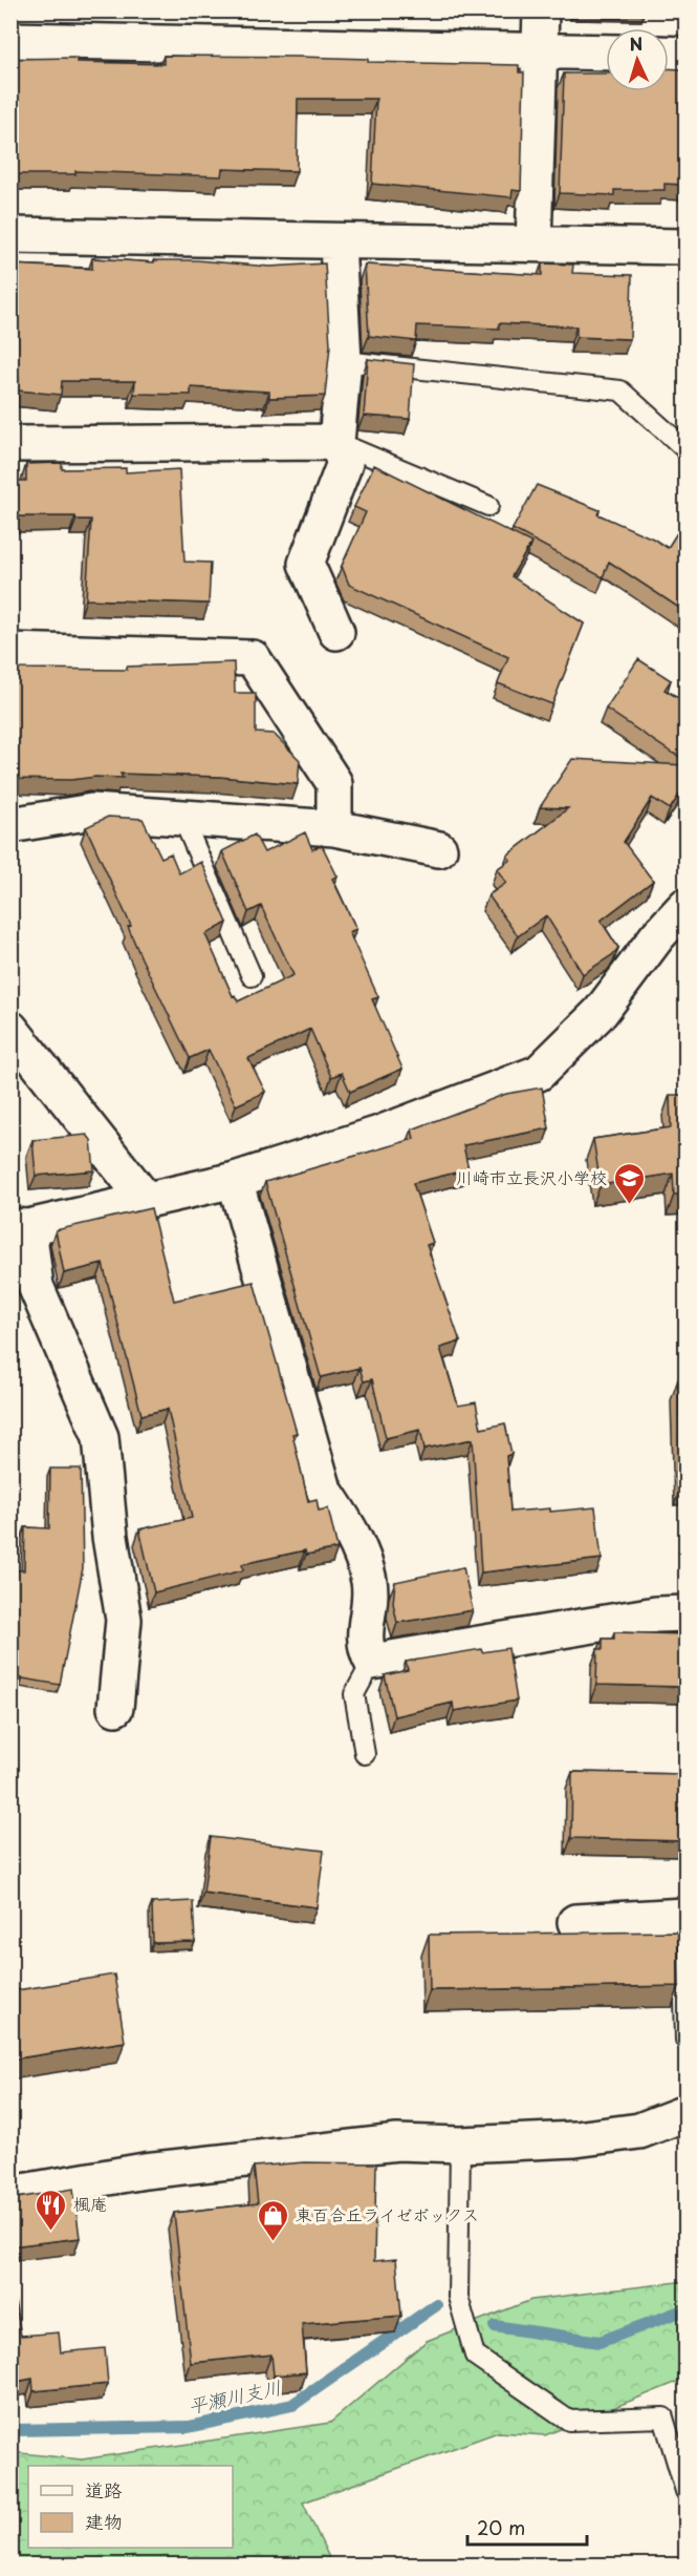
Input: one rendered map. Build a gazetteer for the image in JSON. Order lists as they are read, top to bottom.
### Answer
{
  "water": ["平瀬川支川"],
  "places": {
    "school or university": ["川崎市立長沢小学校"],
    "restaurant": ["楓庵"],
    "shop": ["東百合丘ライゼボックス"]
  },
  "legend": ["道路", "建物"],
  "scale_bar": "20 m",
  "north": "top"
}
